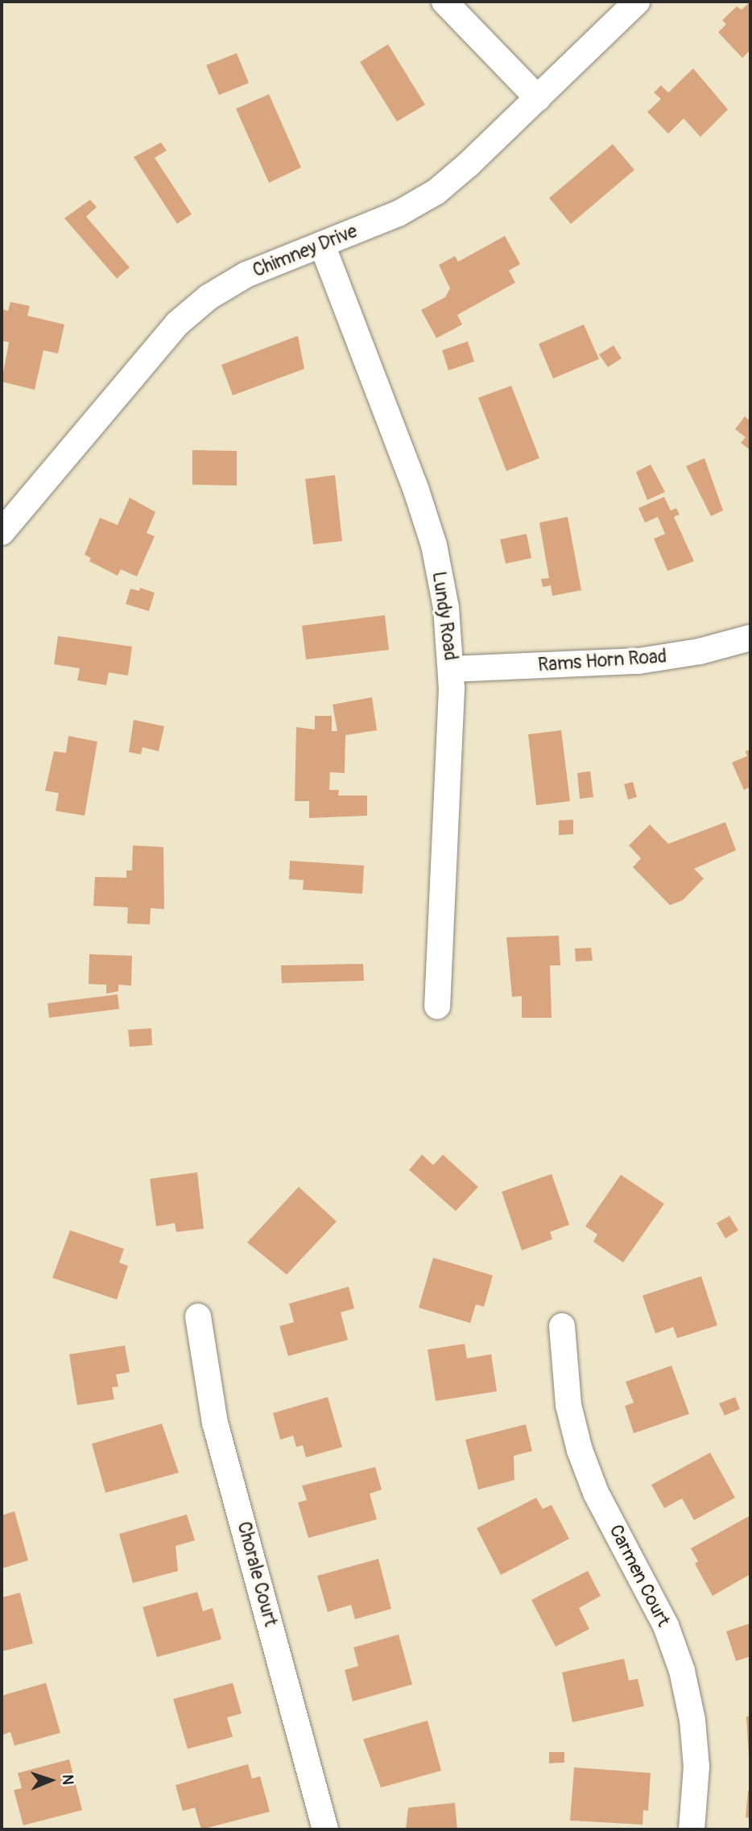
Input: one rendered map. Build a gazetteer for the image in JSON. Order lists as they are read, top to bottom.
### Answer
{
  "streets": {
    "street": [
      "Chimney Drive",
      "Lundy Road",
      "Rams Horn Road",
      "Chorale Court",
      "Carmen Court"
    ]
  },
  "crossings": [
    ["Chimney Drive", "Lundy Road"],
    ["Lundy Road", "Rams Horn Road"]
  ],
  "north": "right"
}
